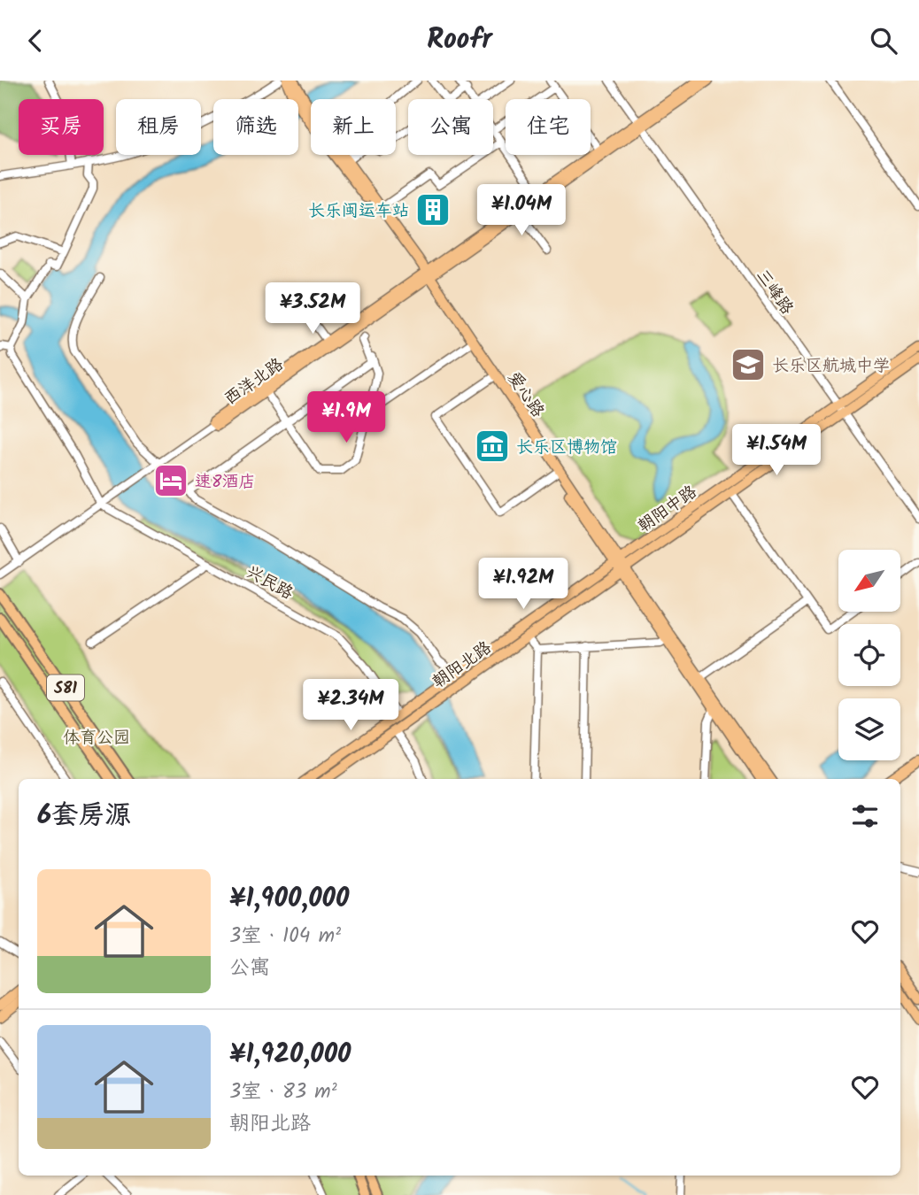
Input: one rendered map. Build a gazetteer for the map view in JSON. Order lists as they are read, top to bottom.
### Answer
{
  "streets": {
    "highway": ["S81"],
    "main road": [
      "西洋北路",
      "爱心路",
      "朝阳中路",
      "朝阳北路"
    ],
    "street": ["三峰路", "兴民路"]
  },
  "crossings": [
    ["三峰路", "朝阳中路"],
    ["西洋北路", "爱心路"],
    ["西洋北路", "兴民路"],
    ["爱心路", "朝阳中路"],
    ["爱心路", "朝阳北路"],
    ["朝阳中路", "朝阳北路"],
    ["兴民路", "朝阳北路"]
  ],
  "parks": ["体育公园"],
  "places": {
    "building": ["长乐闽运车站"],
    "school or university": ["长乐区航城中学"],
    "museum": ["长乐区博物馆"],
    "hotel": ["速8酒店"]
  },
  "north": "bottom left",
  "page": {
    "header": "Roofr",
    "chip": [
      "买房",
      "租房",
      "筛选",
      "新上",
      "公寓",
      "住宅"
    ],
    "price": [
      "¥1.04M",
      "¥3.52M",
      "¥1.9M",
      "¥1.54M",
      "¥1.92M",
      "¥2.34M"
    ],
    "heading": "6套房源",
    "list": [
      {
        "name": "¥1,900,000",
        "note": "3室 · 104 m² · 公寓"
      },
      {
        "name": "¥1,920,000",
        "note": "3室 · 83 m² · 朝阳北路"
      }
    ]
  }
}
